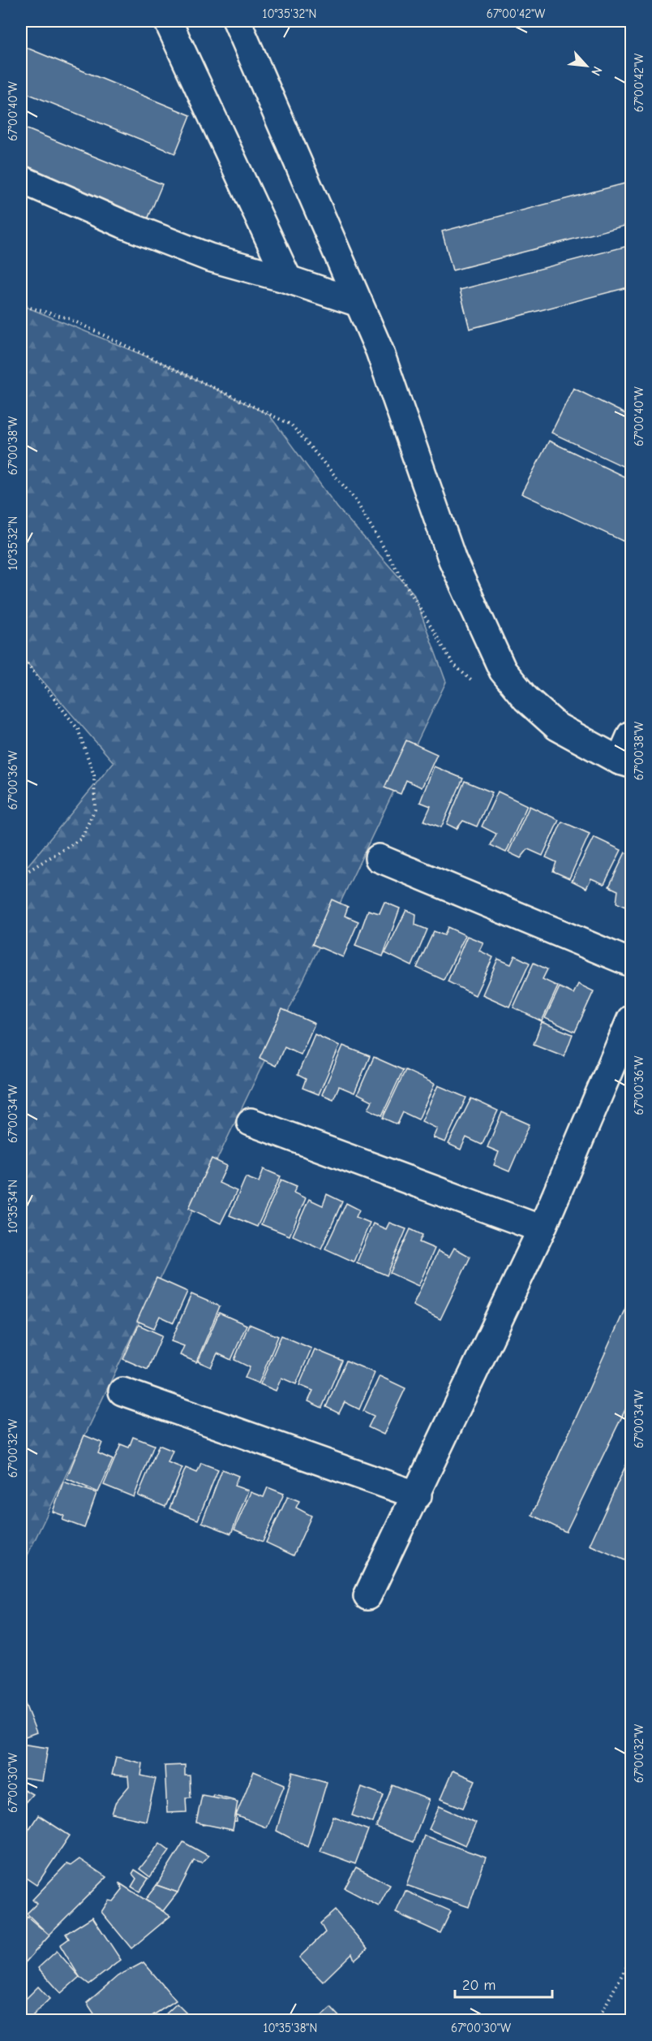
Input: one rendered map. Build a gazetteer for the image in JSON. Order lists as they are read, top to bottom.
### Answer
{
  "scale_bar": "20 m",
  "north": "bottom right",
  "coordinates": [
    "10°35'32\"N",
    "67°00'42\"W",
    "67°00'40\"W",
    "67°00'38\"W",
    "67°00'36\"W",
    "67°00'34\"W",
    "10°35'34\"N",
    "67°00'32\"W",
    "67°00'30\"W",
    "10°35'38\"N"
  ]
}
